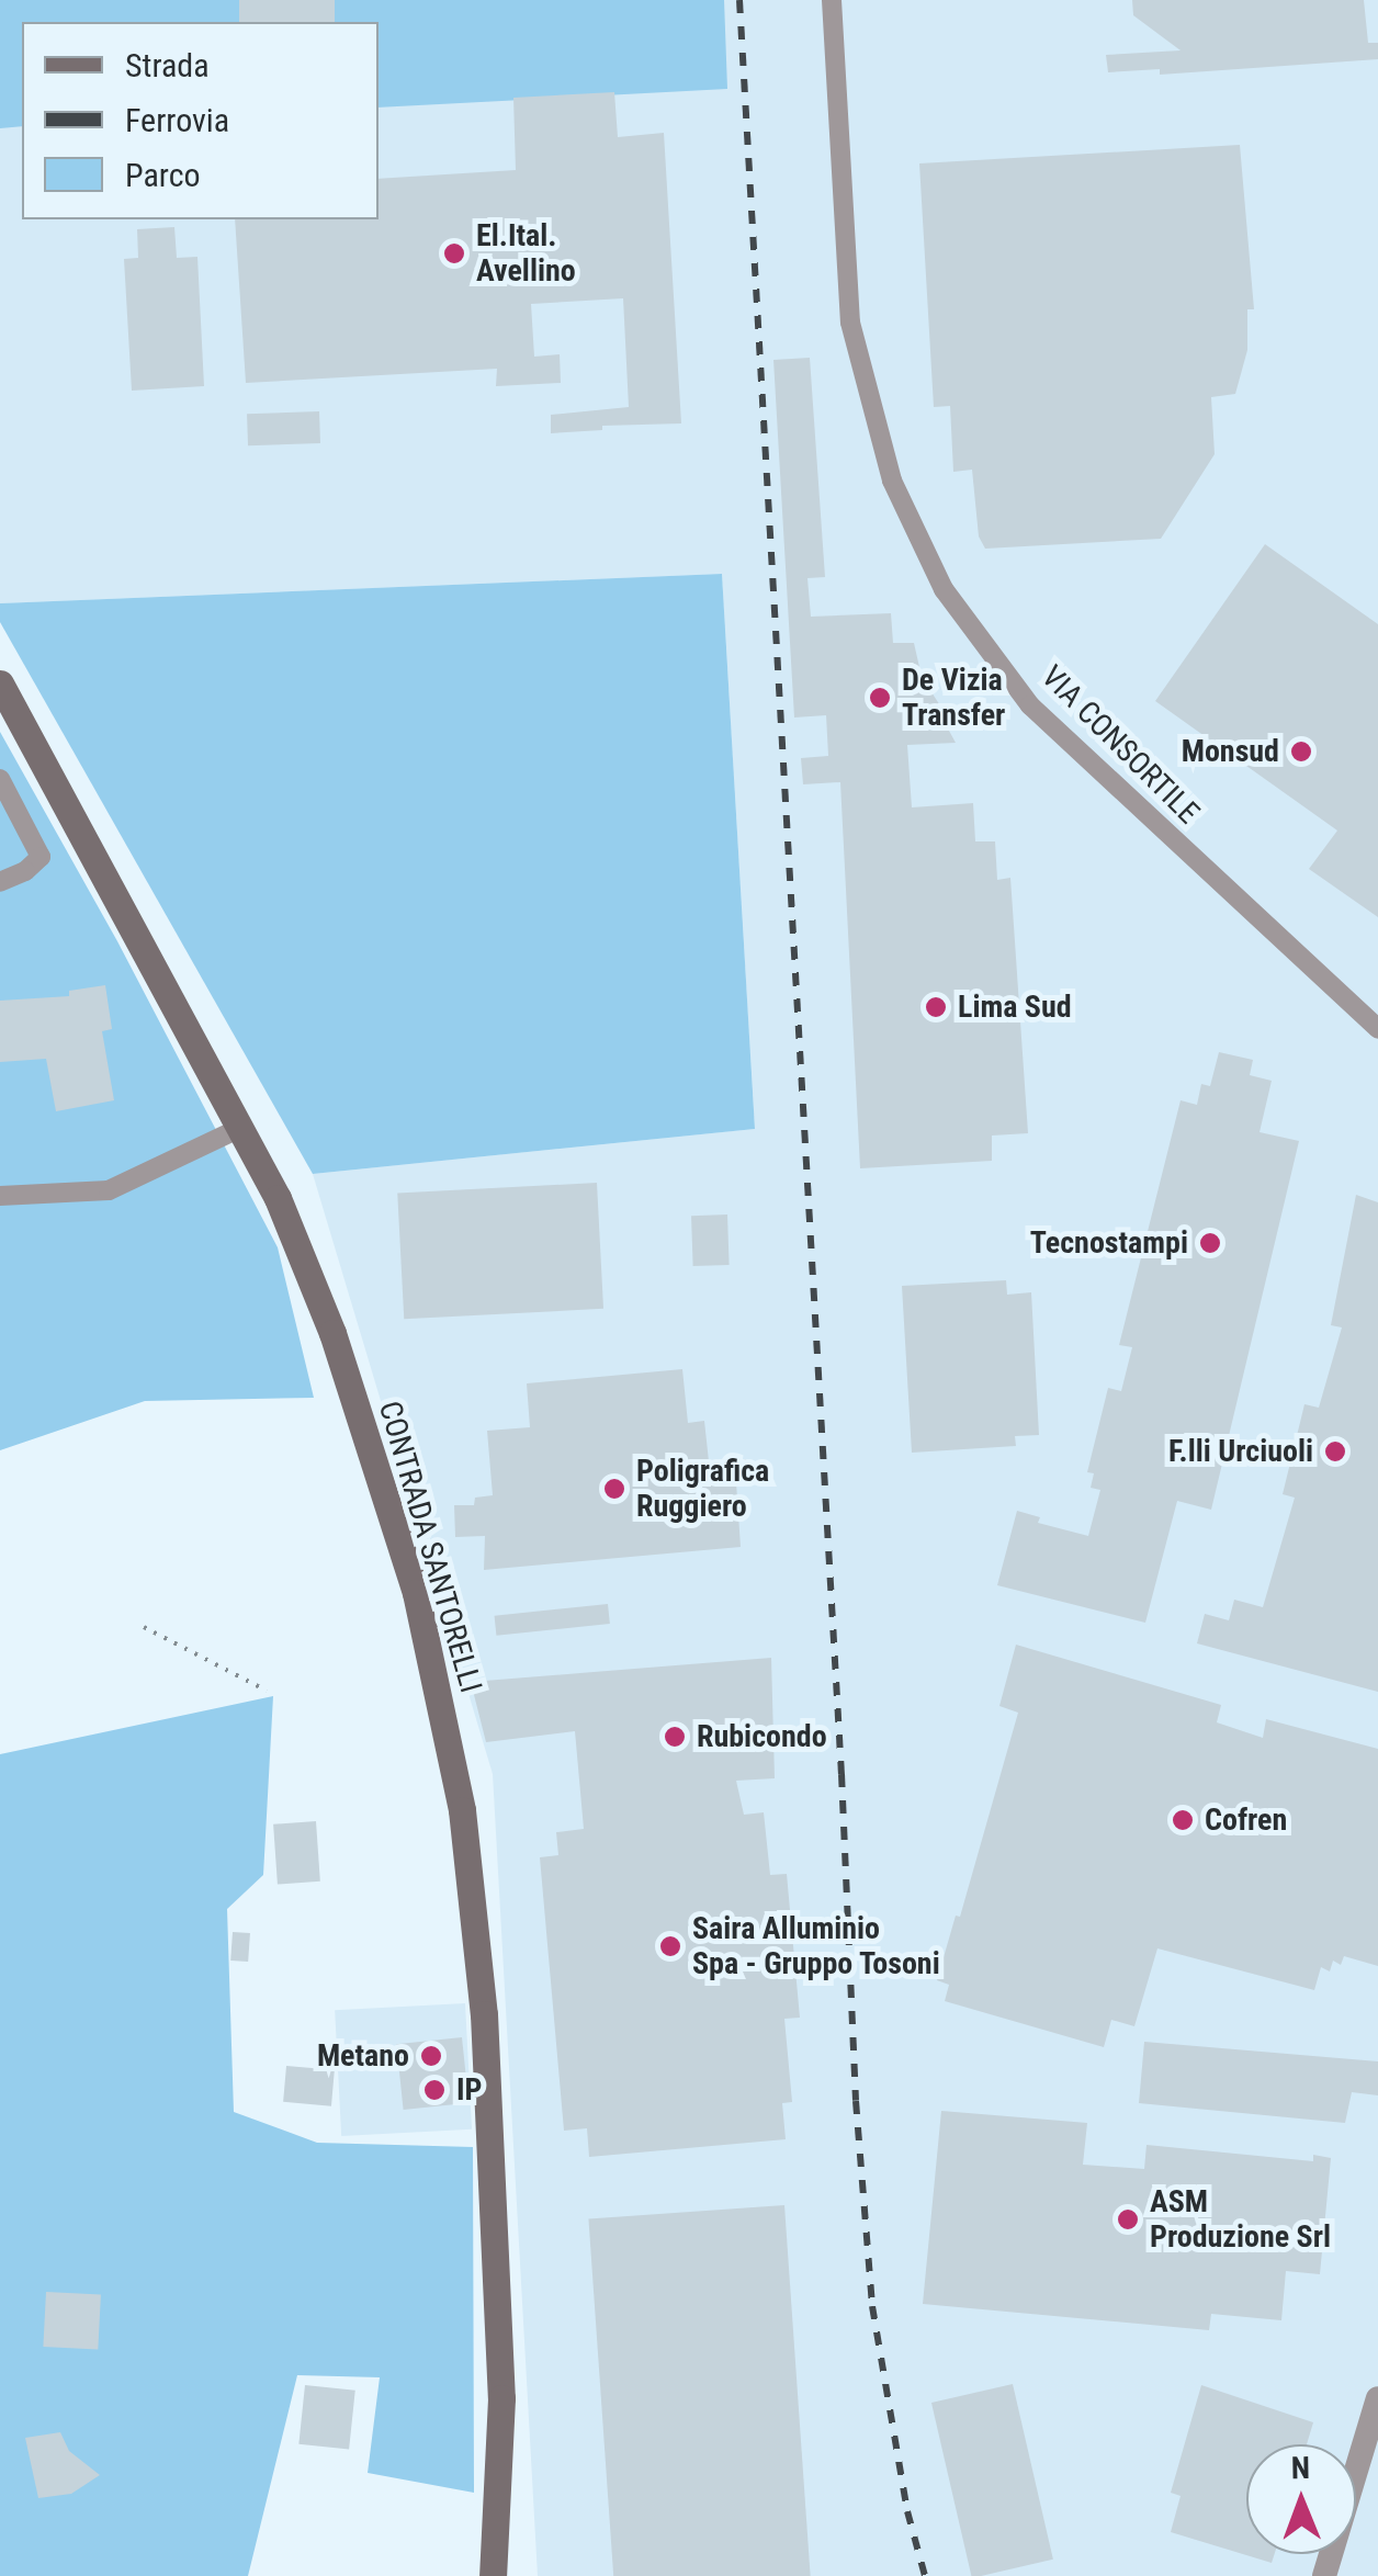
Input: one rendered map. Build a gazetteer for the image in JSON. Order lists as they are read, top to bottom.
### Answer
{
  "streets": {
    "main road": ["CONTRADA SANTORELLI"],
    "street": ["VIA CONSORTILE"]
  },
  "places": [
    "El.Ital. Avellino",
    "De Vizia Transfer",
    "Monsud",
    "Lima Sud",
    "Tecnostampi",
    "F.lli Urciuoli",
    "Poligrafica Ruggiero",
    "Rubicondo",
    "Cofren",
    "Saira Alluminio Spa - Gruppo Tosoni",
    "Metano",
    "IP",
    "ASM Produzione Srl"
  ],
  "legend": ["Strada", "Ferrovia", "Parco"],
  "north": "top"
}
